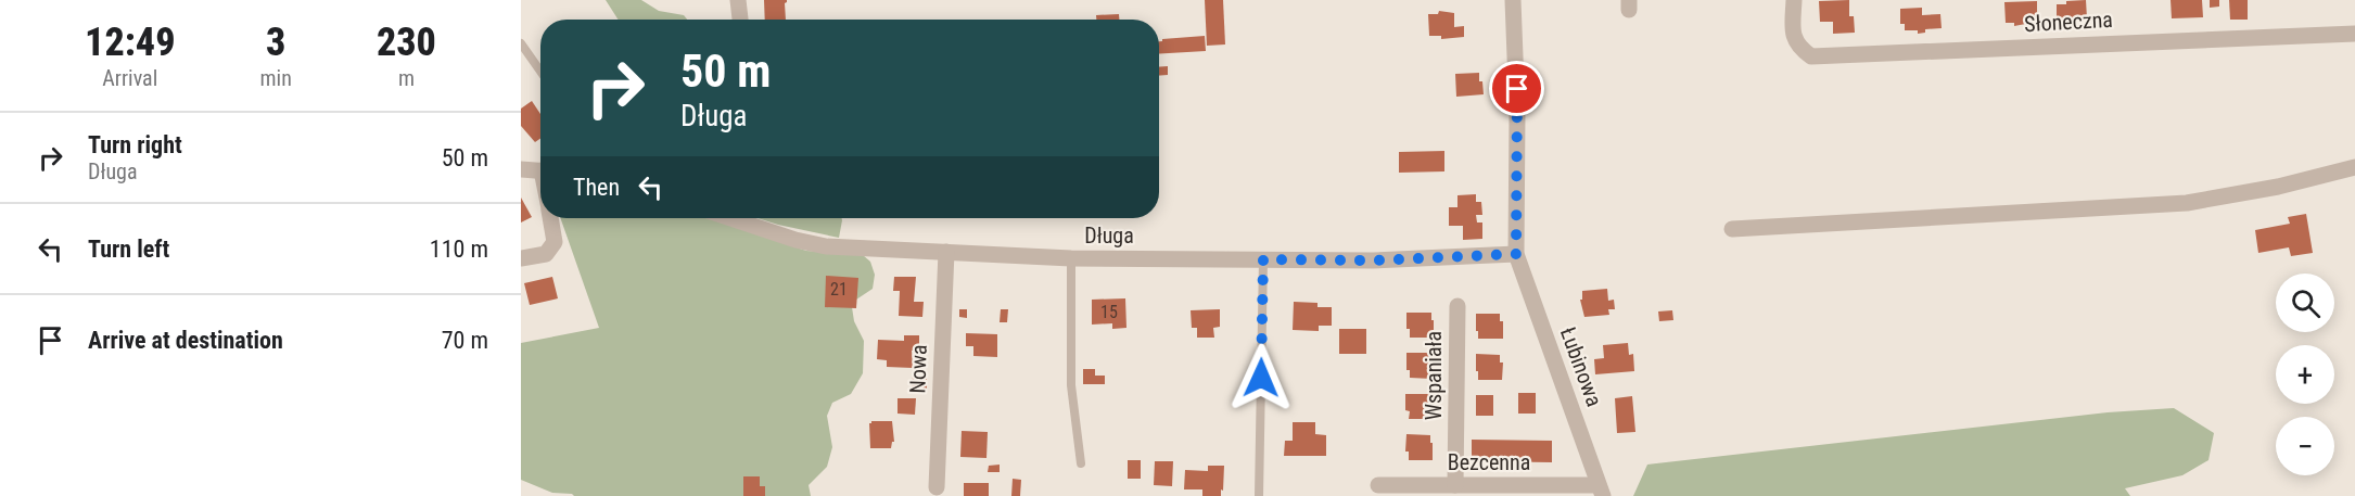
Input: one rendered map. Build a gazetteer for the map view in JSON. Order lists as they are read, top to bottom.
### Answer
{
  "streets": {
    "street": [
      "Słoneczna",
      "Długa",
      "Łubinowa",
      "Nowa",
      "Wspaniała",
      "Bezcenna"
    ]
  },
  "crossings": [
    ["Długa", "Łubinowa"],
    ["Długa", "Nowa"],
    ["Łubinowa", "Bezcenna"],
    ["Wspaniała", "Bezcenna"]
  ],
  "house_numbers": ["21", "15"],
  "page": {
    "eta": [
      "12:49",
      "Arrival",
      "3",
      "min",
      "230",
      "m"
    ],
    "turn": ["50 m", "Długa"],
    "list": [
      {
        "name": "Turn right",
        "note": "Długa",
        "value": "50 m"
      },
      {
        "name": "Turn left",
        "value": "110 m"
      },
      {
        "name": "Arrive at destination",
        "value": "70 m"
      }
    ],
    "then": "Then",
    "map_buttons": ["+", "−"]
  }
}
